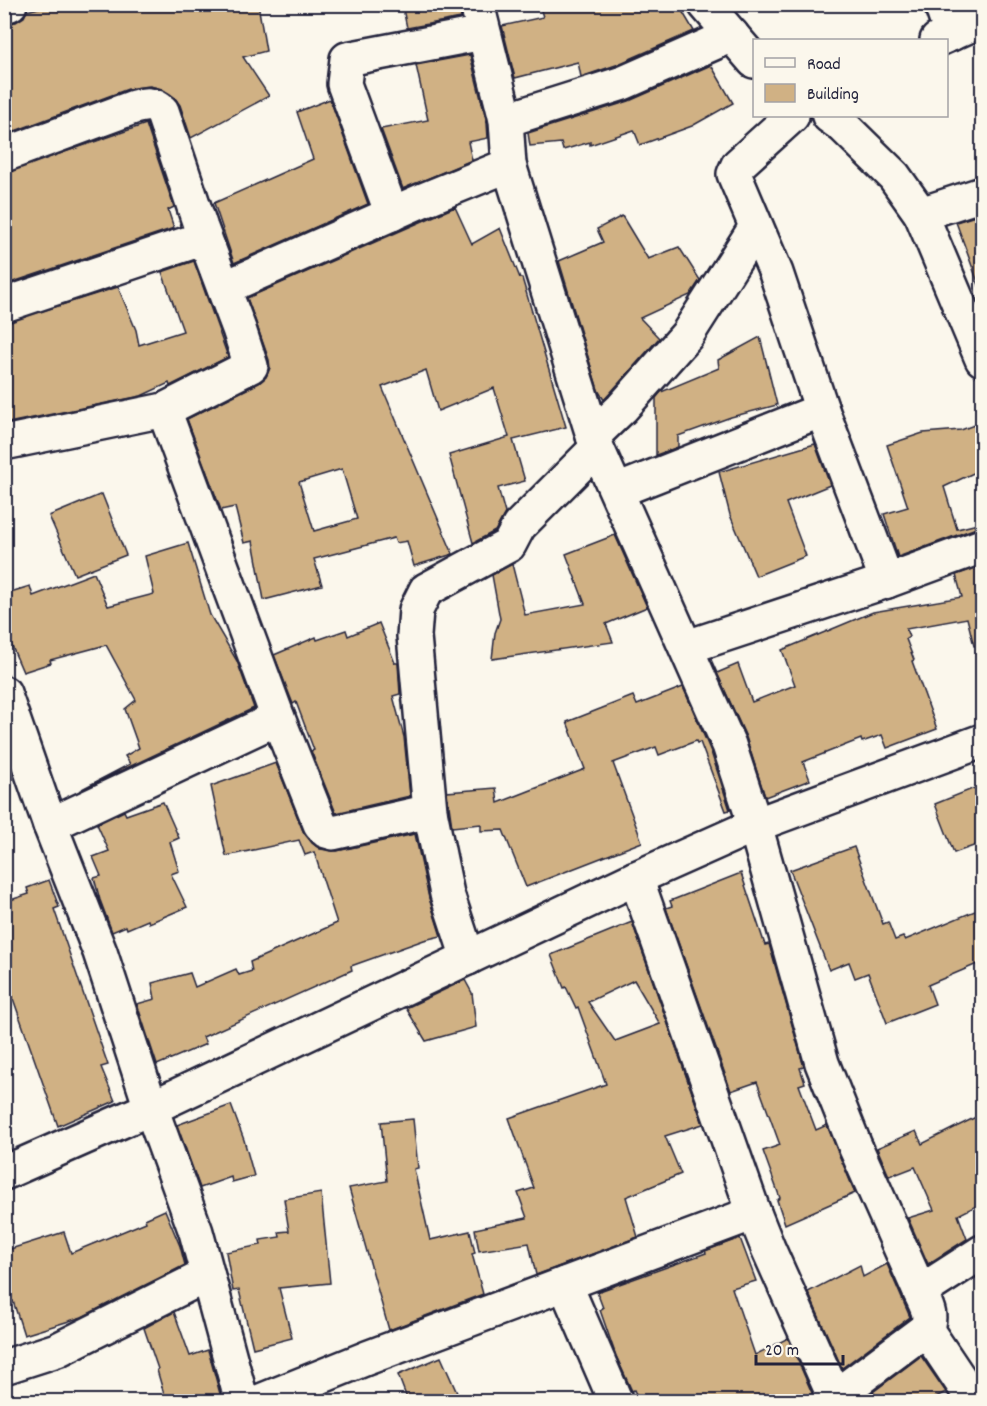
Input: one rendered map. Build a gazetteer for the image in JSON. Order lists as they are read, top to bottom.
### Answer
{
  "legend": ["Road", "Building"],
  "scale_bar": "20 m"
}
